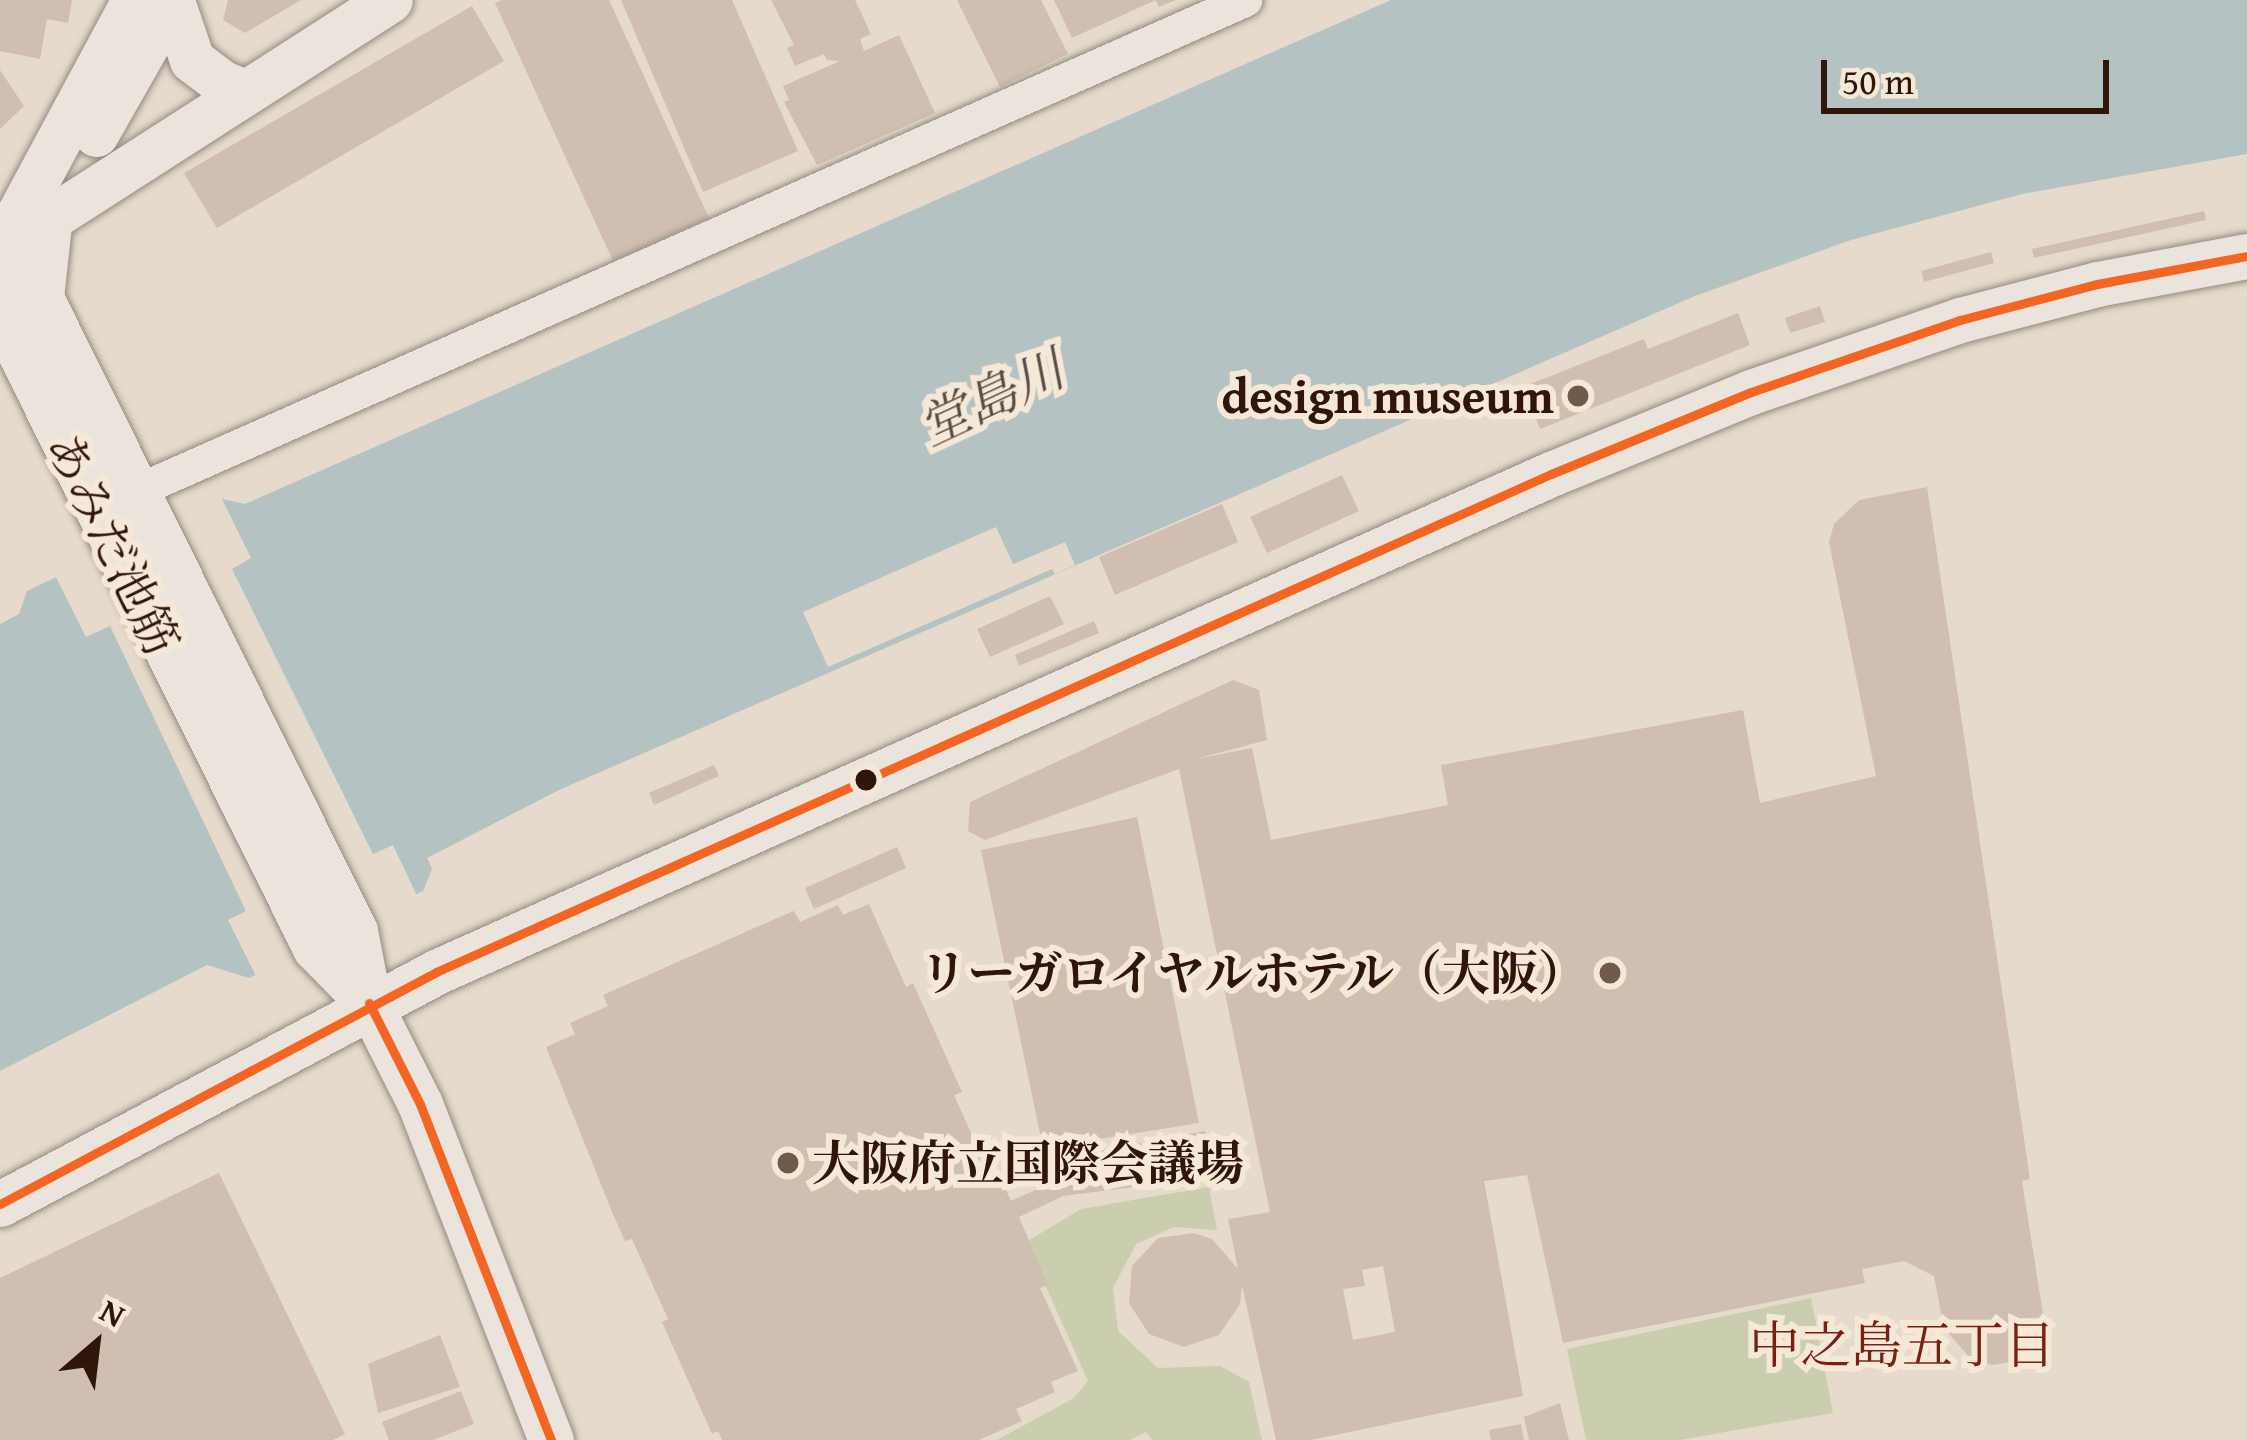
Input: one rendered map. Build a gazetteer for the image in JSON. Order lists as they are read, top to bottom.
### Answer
{
  "streets": {
    "street": ["あみだ池筋"]
  },
  "districts": ["中之島五丁目"],
  "water": ["堂島川"],
  "places": ["design museum", "リーガロイヤルホテル（大阪）", "大阪府立国際会議場"],
  "scale_bar": "50 m",
  "north": "top right"
}
